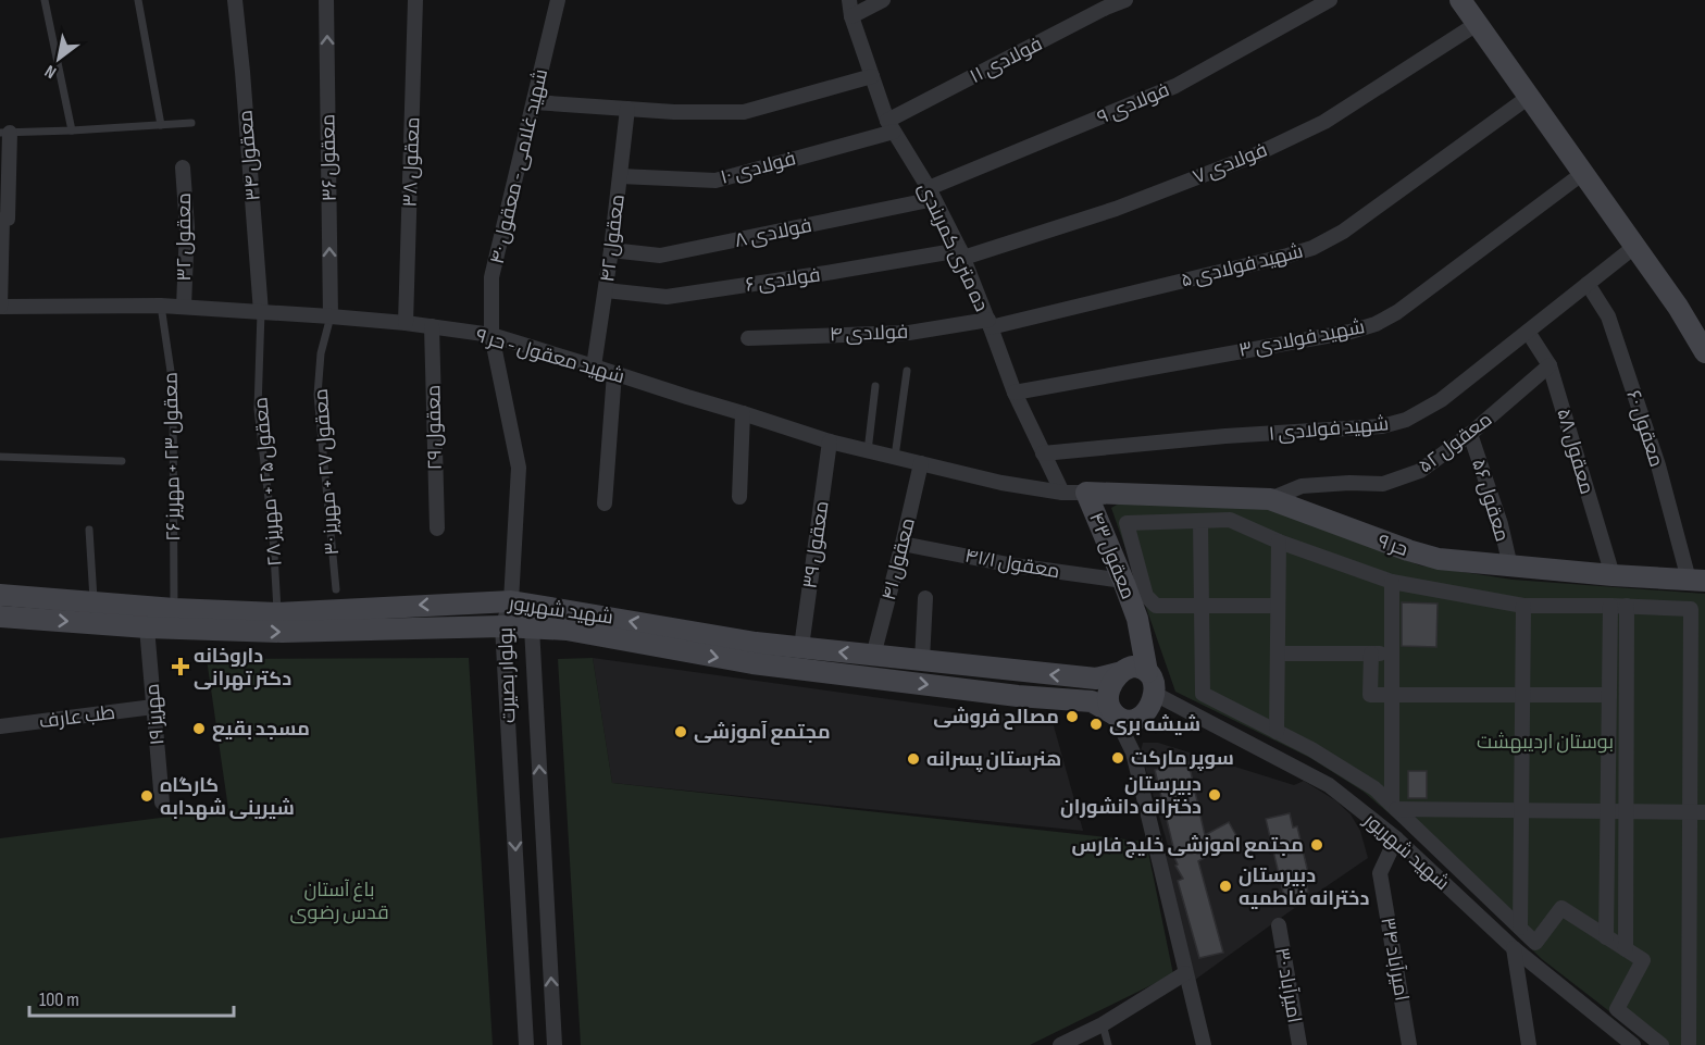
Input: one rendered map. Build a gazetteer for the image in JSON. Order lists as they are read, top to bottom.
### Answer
{
  "streets": {
    "street": [
      "فولادی ۱۱",
      "فولادی ۹",
      "معقول ۳۴",
      "معقول ۳۶",
      "معقول ۳۸",
      "فولادی ۷",
      "شهید غلامی - معقول ۴۰",
      "فولادی ۱۰",
      "فولادی ۸",
      "معقول ۳۲",
      "معقول ۴۲",
      "ده متری کمربندی",
      "شهید فولادی ۵",
      "فولادی ۶",
      "فولادی ۴",
      "شهید فولادی ۳",
      "شهید معقول - حر ۹",
      "معقول ۲۹",
      "شهید فولادی ۱",
      "معقول ۶۰",
      "معقول ۵۲",
      "معقول ۵۸",
      "معقول ۵۶",
      "معقول ۳۹",
      "حر ۹",
      "معقول ۴۳",
      "معقول ۴۱",
      "معقول ۴۱/۱",
      "شهید شهریور",
      "بولوار بصیرت",
      "مهریز ۱۹",
      "طب عارف",
      "امیرآباد ۳۴",
      "امیرآباد ۳۰"
    ],
    "lane": ["معقول ۲۳ + مهریز ۲۶", "معقول ۲۷ + مهریز ۳۰", "معقول ۲۵ + مهریز ۲۸"]
  },
  "crossings": [
    ["فولادی ۱۱", "فولادی ۱۰"],
    ["فولادی ۱۱", "ده متری کمربندی"],
    ["فولادی ۹", "فولادی ۸"],
    ["فولادی ۹", "ده متری کمربندی"],
    ["معقول ۳۴", "شهید معقول - حر ۹"],
    ["معقول ۳۴", "معقول ۲۵ + مهریز ۲۸"],
    ["معقول ۳۶", "شهید معقول - حر ۹"],
    ["معقول ۳۶", "معقول ۲۷ + مهریز ۳۰"],
    ["معقول ۳۸", "شهید معقول - حر ۹"],
    ["فولادی ۷", "ده متری کمربندی"],
    ["فولادی ۷", "فولادی ۶"],
    ["شهید غلامی - معقول ۴۰", "شهید معقول - حر ۹"],
    ["شهید غلامی - معقول ۴۰", "شهید شهریور"],
    ["شهید غلامی - معقول ۴۰", "بولوار بصیرت"],
    ["فولادی ۱۰", "معقول ۴۲"],
    ["فولادی ۱۰", "ده متری کمربندی"],
    ["فولادی ۸", "معقول ۴۲"],
    ["فولادی ۸", "ده متری کمربندی"],
    ["معقول ۳۲", "شهید معقول - حر ۹"],
    ["معقول ۴۲", "فولادی ۶"],
    ["معقول ۴۲", "شهید معقول - حر ۹"],
    ["ده متری کمربندی", "شهید فولادی ۵"],
    ["ده متری کمربندی", "فولادی ۶"],
    ["ده متری کمربندی", "فولادی ۴"],
    ["ده متری کمربندی", "شهید فولادی ۳"],
    ["ده متری کمربندی", "شهید معقول - حر ۹"],
    ["ده متری کمربندی", "شهید فولادی ۱"],
    ["شهید فولادی ۵", "فولادی ۴"],
    ["شهید معقول - حر ۹", "معقول ۲۹"],
    ["شهید معقول - حر ۹", "معقول ۲۳ + مهریز ۲۶"],
    ["شهید معقول - حر ۹", "معقول ۲۷ + مهریز ۳۰"],
    ["شهید معقول - حر ۹", "معقول ۲۵ + مهریز ۲۸"],
    ["شهید معقول - حر ۹", "معقول ۳۹"],
    ["شهید معقول - حر ۹", "حر ۹"],
    ["شهید معقول - حر ۹", "معقول ۴۳"],
    ["شهید معقول - حر ۹", "معقول ۴۱"],
    ["شهید فولادی ۱", "معقول ۶۰"],
    ["شهید فولادی ۱", "معقول ۵۸"],
    ["معقول ۶۰", "حر ۹"],
    ["معقول ۵۲", "معقول ۵۸"],
    ["معقول ۵۲", "معقول ۵۶"],
    ["معقول ۵۲", "حر ۹"],
    ["معقول ۵۸", "حر ۹"],
    ["معقول ۲۳ + مهریز ۲۶", "شهید شهریور"],
    ["معقول ۲۵ + مهریز ۲۸", "شهید شهریور"],
    ["معقول ۵۶", "حر ۹"],
    ["معقول ۳۹", "شهید شهریور"],
    ["حر ۹", "معقول ۴۳"],
    ["معقول ۴۳", "معقول ۴۱/۱"],
    ["معقول ۴۳", "شهید شهریور"],
    ["معقول ۴۱", "معقول ۴۱/۱"],
    ["معقول ۴۱", "شهید شهریور"],
    ["شهید شهریور", "بولوار بصیرت"],
    ["شهید شهریور", "مهریز ۱۹"],
    ["شهید شهریور", "امیرآباد ۳۴"],
    ["مهریز ۱۹", "طب عارف"]
  ],
  "one_way": ["معقول ۳۶"],
  "parks": ["بوستان اردیبهشت", "باغ آستان قدس رضوی"],
  "places": {
    "health": ["داروخانه دکتر تهرانی"],
    "other": [
      "مصالح فروشی",
      "شیشه بری",
      "مسجد بقیع",
      "مجتمع آموزشی",
      "سوپر مارکت",
      "هنرستان پسرانه",
      "دبیرستان دخترانه دانشوران",
      "کارگاه شیرینی شهدابه",
      "مجتمع اموزشی خلیج فارس",
      "دبیرستان دخترانه فاطمیه"
    ]
  },
  "scale_bar": "100 m",
  "north": "bottom left"
}
